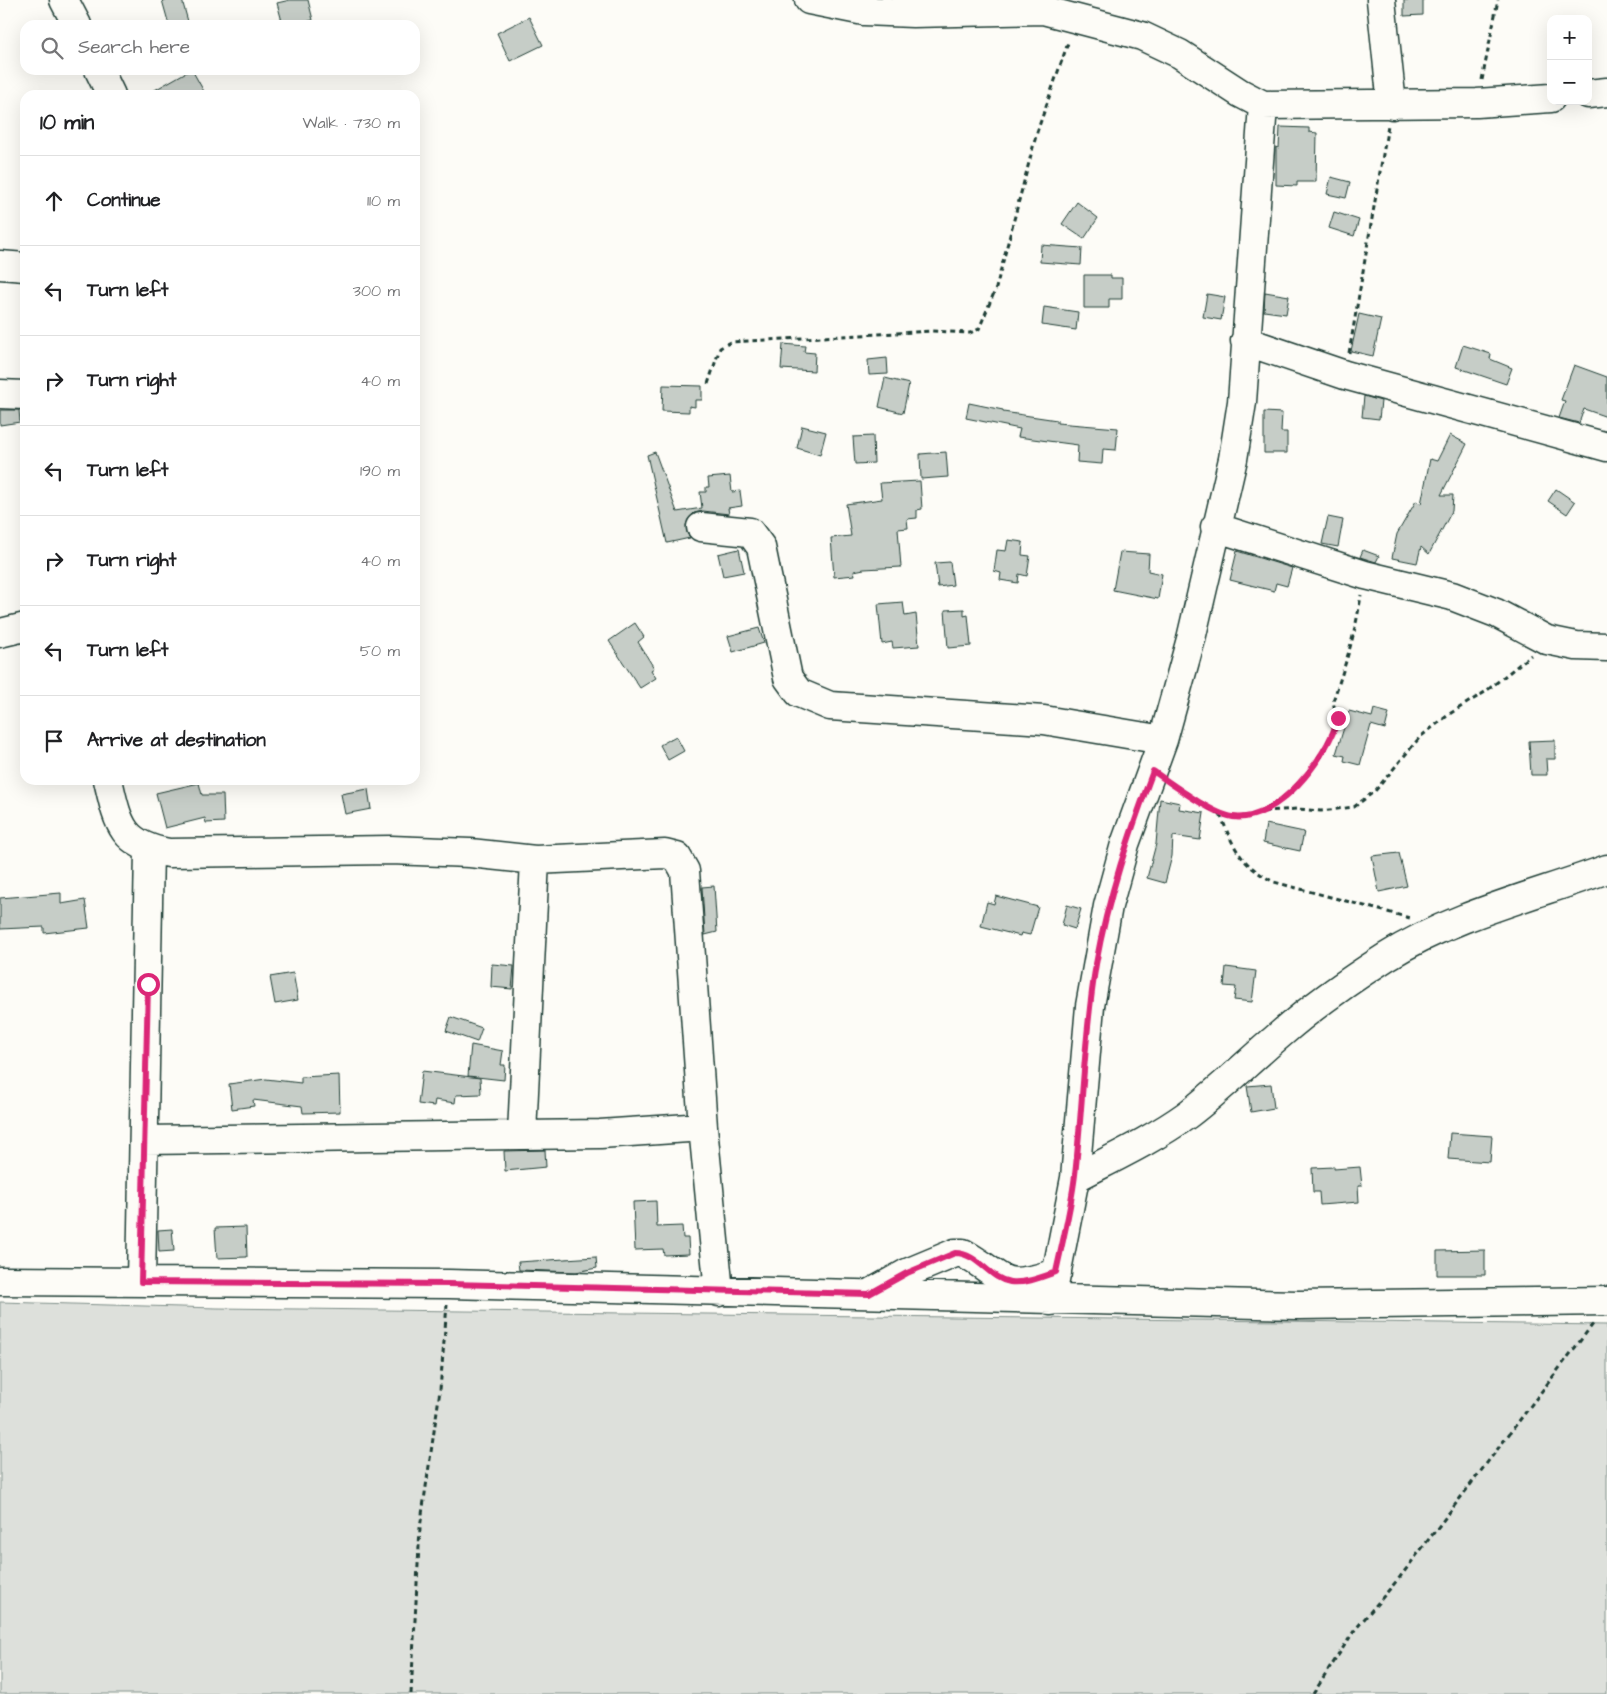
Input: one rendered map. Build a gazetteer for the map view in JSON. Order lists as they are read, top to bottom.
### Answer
{
  "page": {
    "map_buttons": ["+", "−"],
    "search": "Search here",
    "heading": ["10 min", "Walk · 730 m"],
    "list": [
      ["Continue", "110 m"],
      ["Turn left", "300 m"],
      ["Turn right", "40 m"],
      ["Turn left", "190 m"],
      ["Turn right", "40 m"],
      ["Turn left", "50 m"],
      "Arrive at destination"
    ]
  }
}
